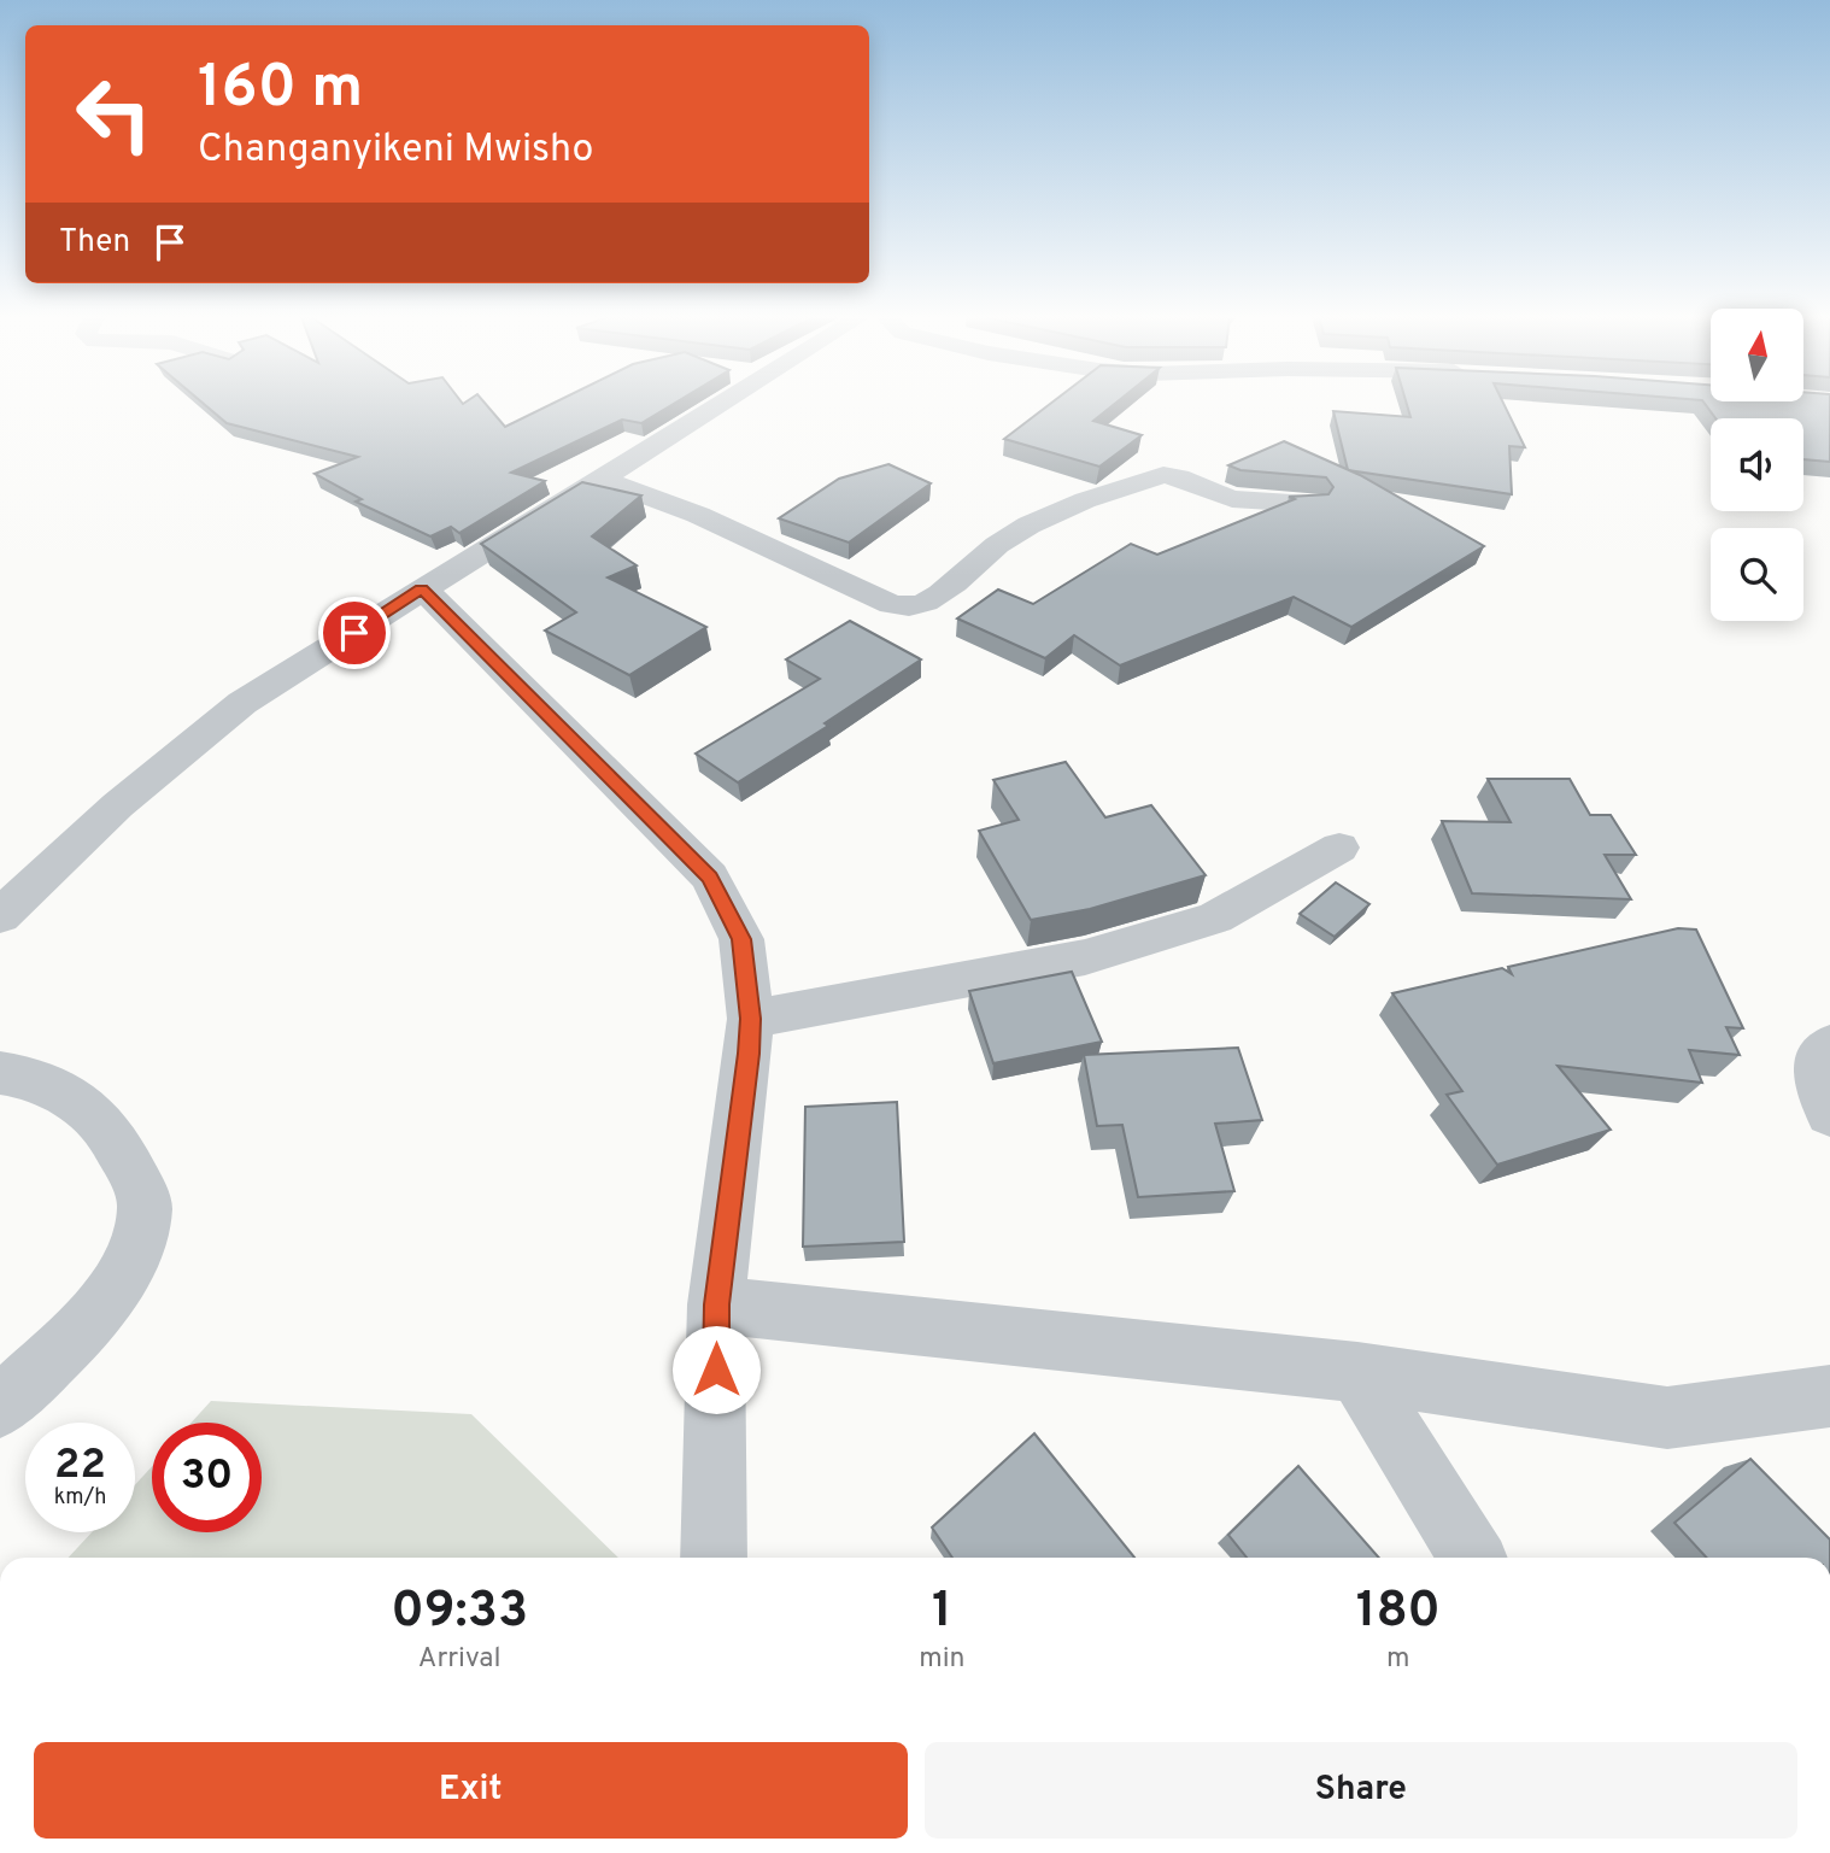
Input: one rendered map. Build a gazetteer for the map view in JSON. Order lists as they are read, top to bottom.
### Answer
{
  "north": "top",
  "page": {
    "turn": ["160 m", "Changanyikeni Mwisho"],
    "then": "Then",
    "speed": "22 km/h",
    "limit": "30",
    "eta": [
      "09:33",
      "Arrival",
      "1",
      "min",
      "180",
      "m"
    ],
    "buttons": ["Exit", "Share"]
  }
}
